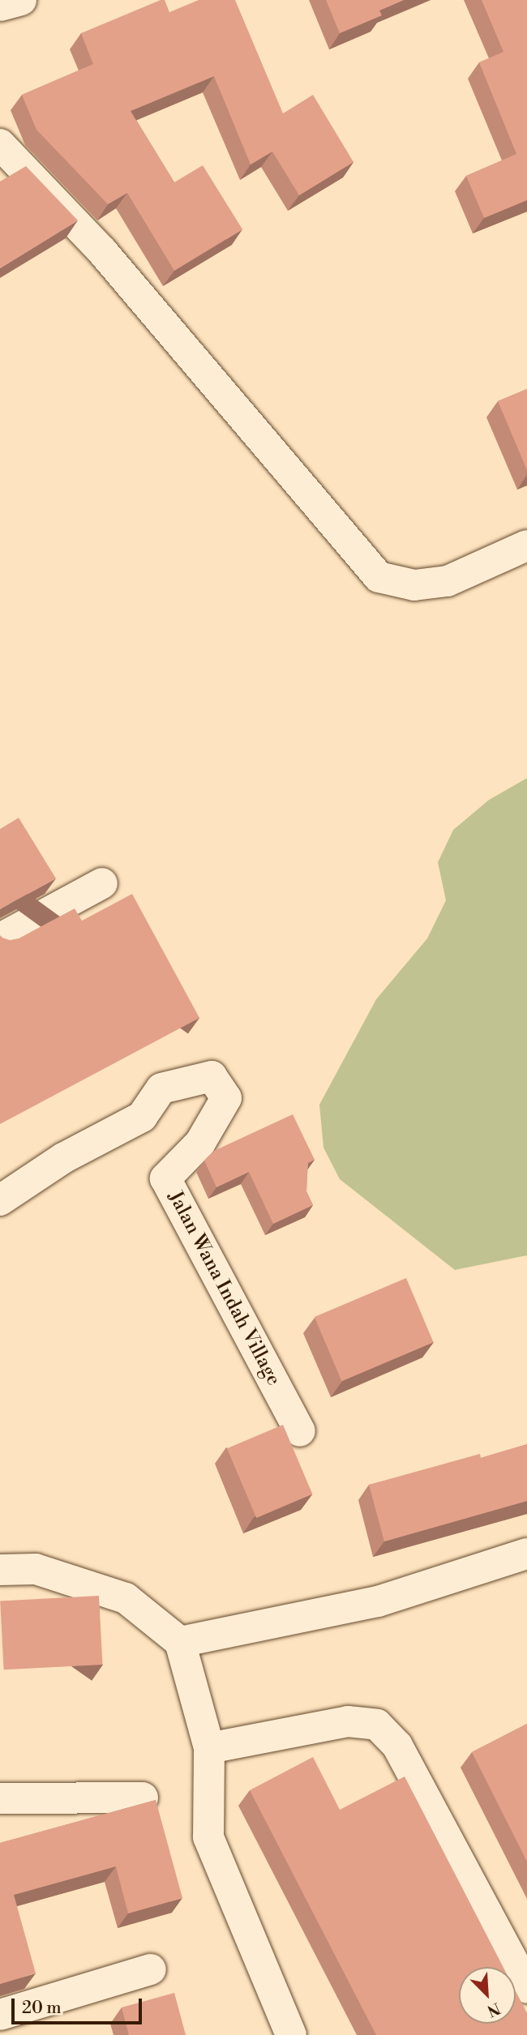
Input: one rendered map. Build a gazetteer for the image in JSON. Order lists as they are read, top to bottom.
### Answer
{
  "streets": {
    "street": ["Jalan Wana Indah Village"]
  },
  "scale_bar": "20 m",
  "north": "bottom right"
}
